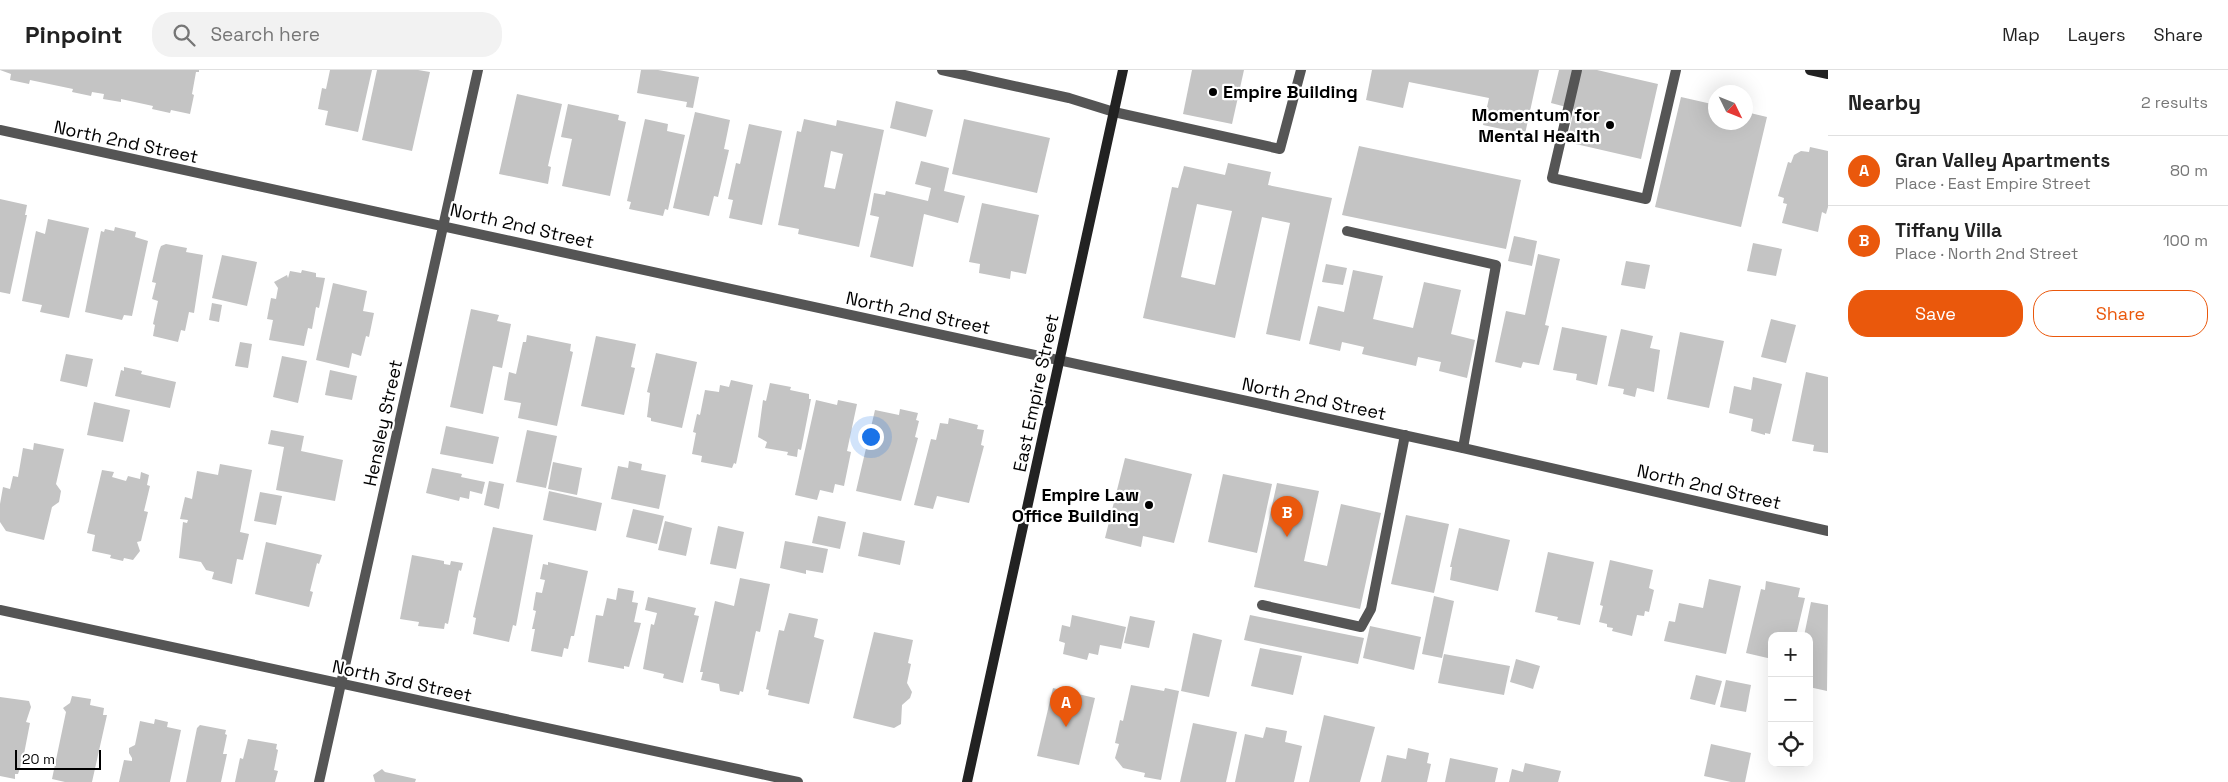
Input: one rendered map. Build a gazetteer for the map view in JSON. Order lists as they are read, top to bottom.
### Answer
{
  "streets": {
    "street": [
      "North 2nd Street",
      "East Empire Street",
      "Hensley Street",
      "North 3rd Street"
    ]
  },
  "crossings": [
    ["North 2nd Street", "East Empire Street"],
    ["North 2nd Street", "Hensley Street"],
    ["Hensley Street", "North 3rd Street"]
  ],
  "places": ["Empire Building", "Momentum for Mental Health", "Empire Law Office Building"],
  "scale_bar": "20 m",
  "north": "bottom right",
  "page": {
    "header": "Pinpoint",
    "search": "Search here",
    "nav": ["Map", "Layers", "Share"],
    "heading": ["Nearby", "2 results"],
    "list": [
      {
        "mark": "A",
        "name": "Gran Valley Apartments",
        "note": "Place · East Empire Street",
        "value": "80 m"
      },
      {
        "mark": "B",
        "name": "Tiffany Villa",
        "note": "Place · North 2nd Street",
        "value": "100 m"
      }
    ],
    "buttons": ["Save", "Share"],
    "pins": ["B", "A"],
    "map_buttons": ["+", "−"],
    "scale": "20 m"
  }
}
